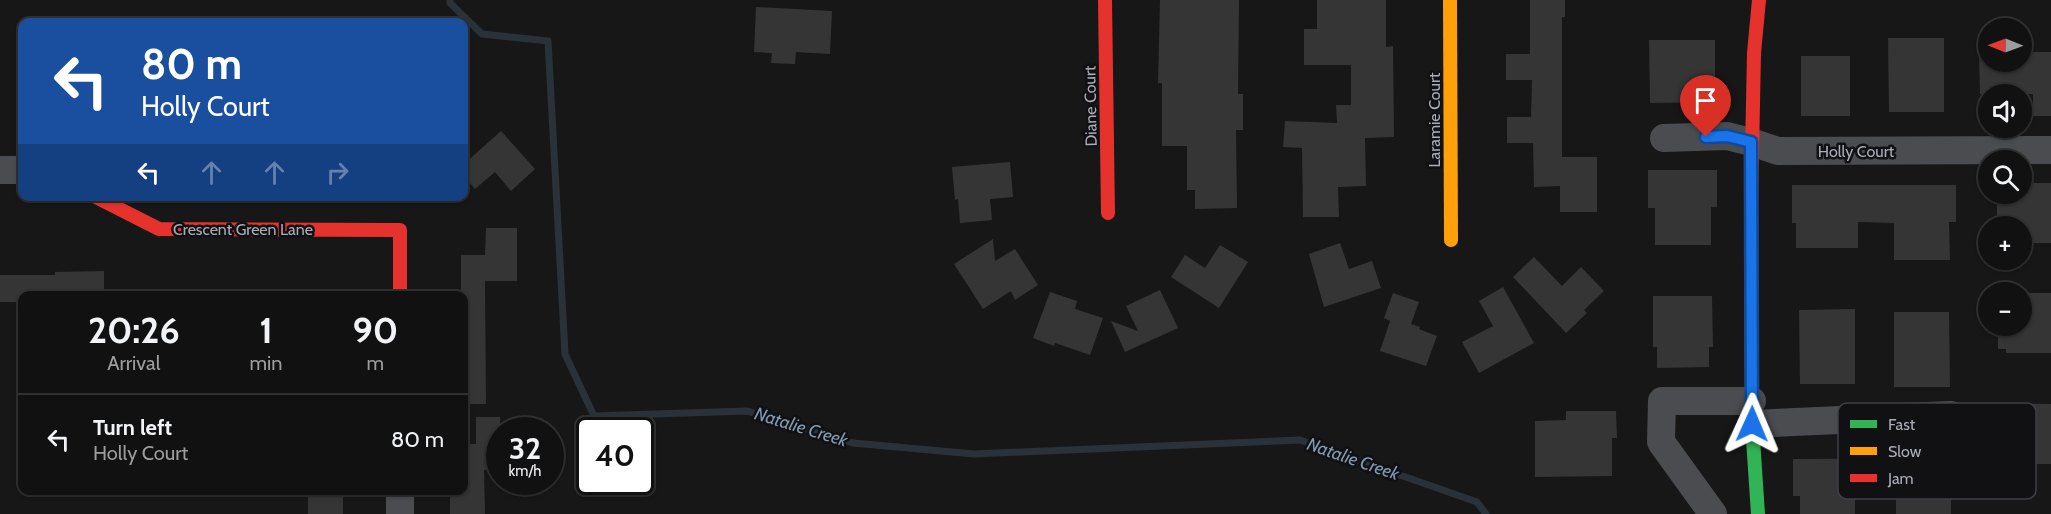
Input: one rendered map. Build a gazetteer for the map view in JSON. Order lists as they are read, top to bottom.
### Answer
{
  "streets": {
    "street": [
      "Diane Court",
      "Laramie Court",
      "Holly Court",
      "Crescent Green Lane"
    ]
  },
  "water": ["Natalie Creek"],
  "legend": ["Fast", "Slow", "Jam"],
  "north": "left",
  "page": {
    "map_buttons": ["+", "−"],
    "turn": ["80 m", "Holly Court"],
    "eta": [
      "20:26",
      "Arrival",
      "1",
      "min",
      "90",
      "m"
    ],
    "list": [
      {
        "name": "Turn left",
        "note": "Holly Court",
        "value": "80 m"
      }
    ],
    "speed": "32 km/h",
    "limit": "40"
  }
}
